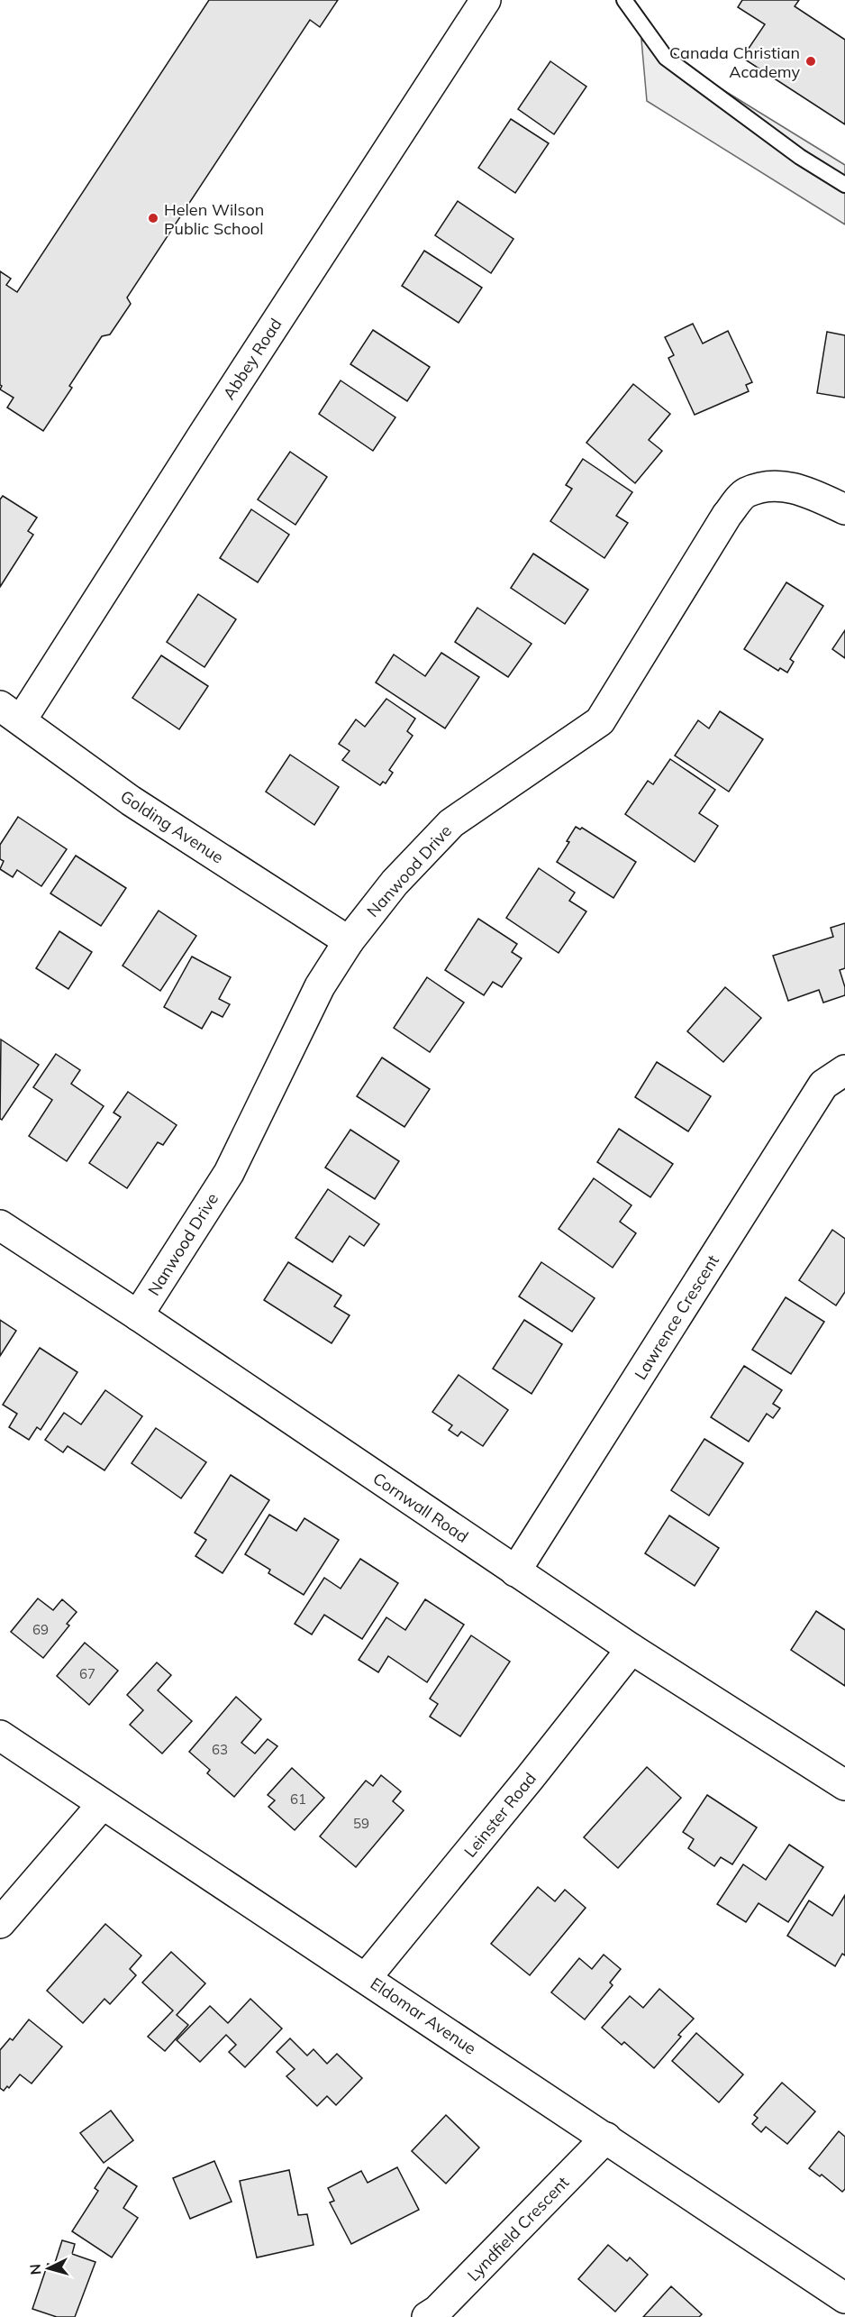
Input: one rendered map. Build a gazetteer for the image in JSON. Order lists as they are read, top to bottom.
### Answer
{
  "streets": {
    "street": [
      "Abbey Road",
      "Golding Avenue",
      "Nanwood Drive",
      "Lawrence Crescent",
      "Cornwall Road",
      "Leinster Road",
      "Eldomar Avenue",
      "Lyndfield Crescent"
    ]
  },
  "crossings": [
    ["Abbey Road", "Golding Avenue"],
    ["Golding Avenue", "Nanwood Drive"],
    ["Nanwood Drive", "Cornwall Road"],
    ["Lawrence Crescent", "Cornwall Road"],
    ["Cornwall Road", "Leinster Road"],
    ["Leinster Road", "Eldomar Avenue"],
    ["Eldomar Avenue", "Lyndfield Crescent"]
  ],
  "places": ["Canada Christian Academy", "Helen Wilson Public School"],
  "house_numbers": [
    "69",
    "67",
    "63",
    "61",
    "59"
  ],
  "north": "left"
}
